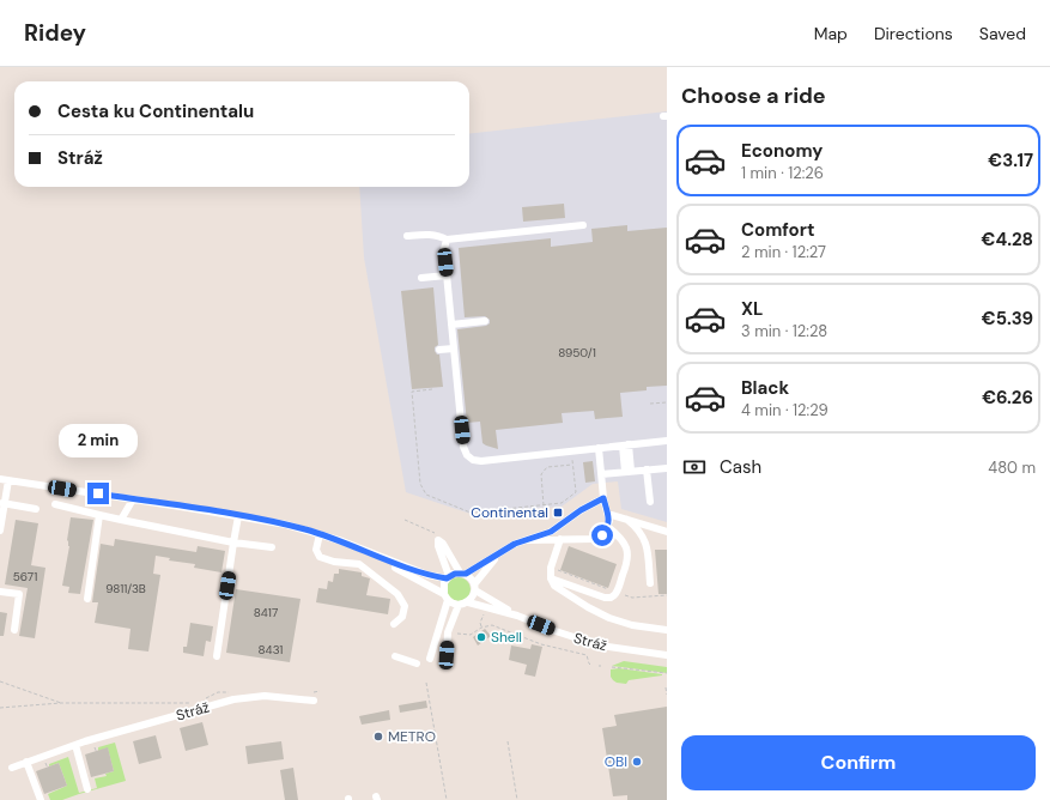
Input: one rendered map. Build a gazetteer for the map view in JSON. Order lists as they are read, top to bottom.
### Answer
{
  "streets": {
    "street": ["Stráž"]
  },
  "places": {
    "transit": ["Continental"],
    "other": ["Shell", "METRO", "OBI"]
  },
  "house_numbers": [
    "8950/1",
    "5671",
    "9811/3B",
    "8417",
    "8431"
  ],
  "page": {
    "header": "Ridey",
    "nav": ["Map", "Directions", "Saved"],
    "heading": "Choose a ride",
    "banner": ["Cesta ku Continentalu", "Stráž"],
    "list": [
      {
        "name": "Economy",
        "note": "1 min · 12:26",
        "value": "€3.17"
      },
      {
        "name": "Comfort",
        "note": "2 min · 12:27",
        "value": "€4.28"
      },
      {
        "name": "XL",
        "note": "3 min · 12:28",
        "value": "€5.39"
      },
      {
        "name": "Black",
        "note": "4 min · 12:29",
        "value": "€6.26"
      }
    ],
    "bubble": "2 min",
    "pay": ["Cash", "480 m"],
    "buttons": "Confirm"
  }
}
